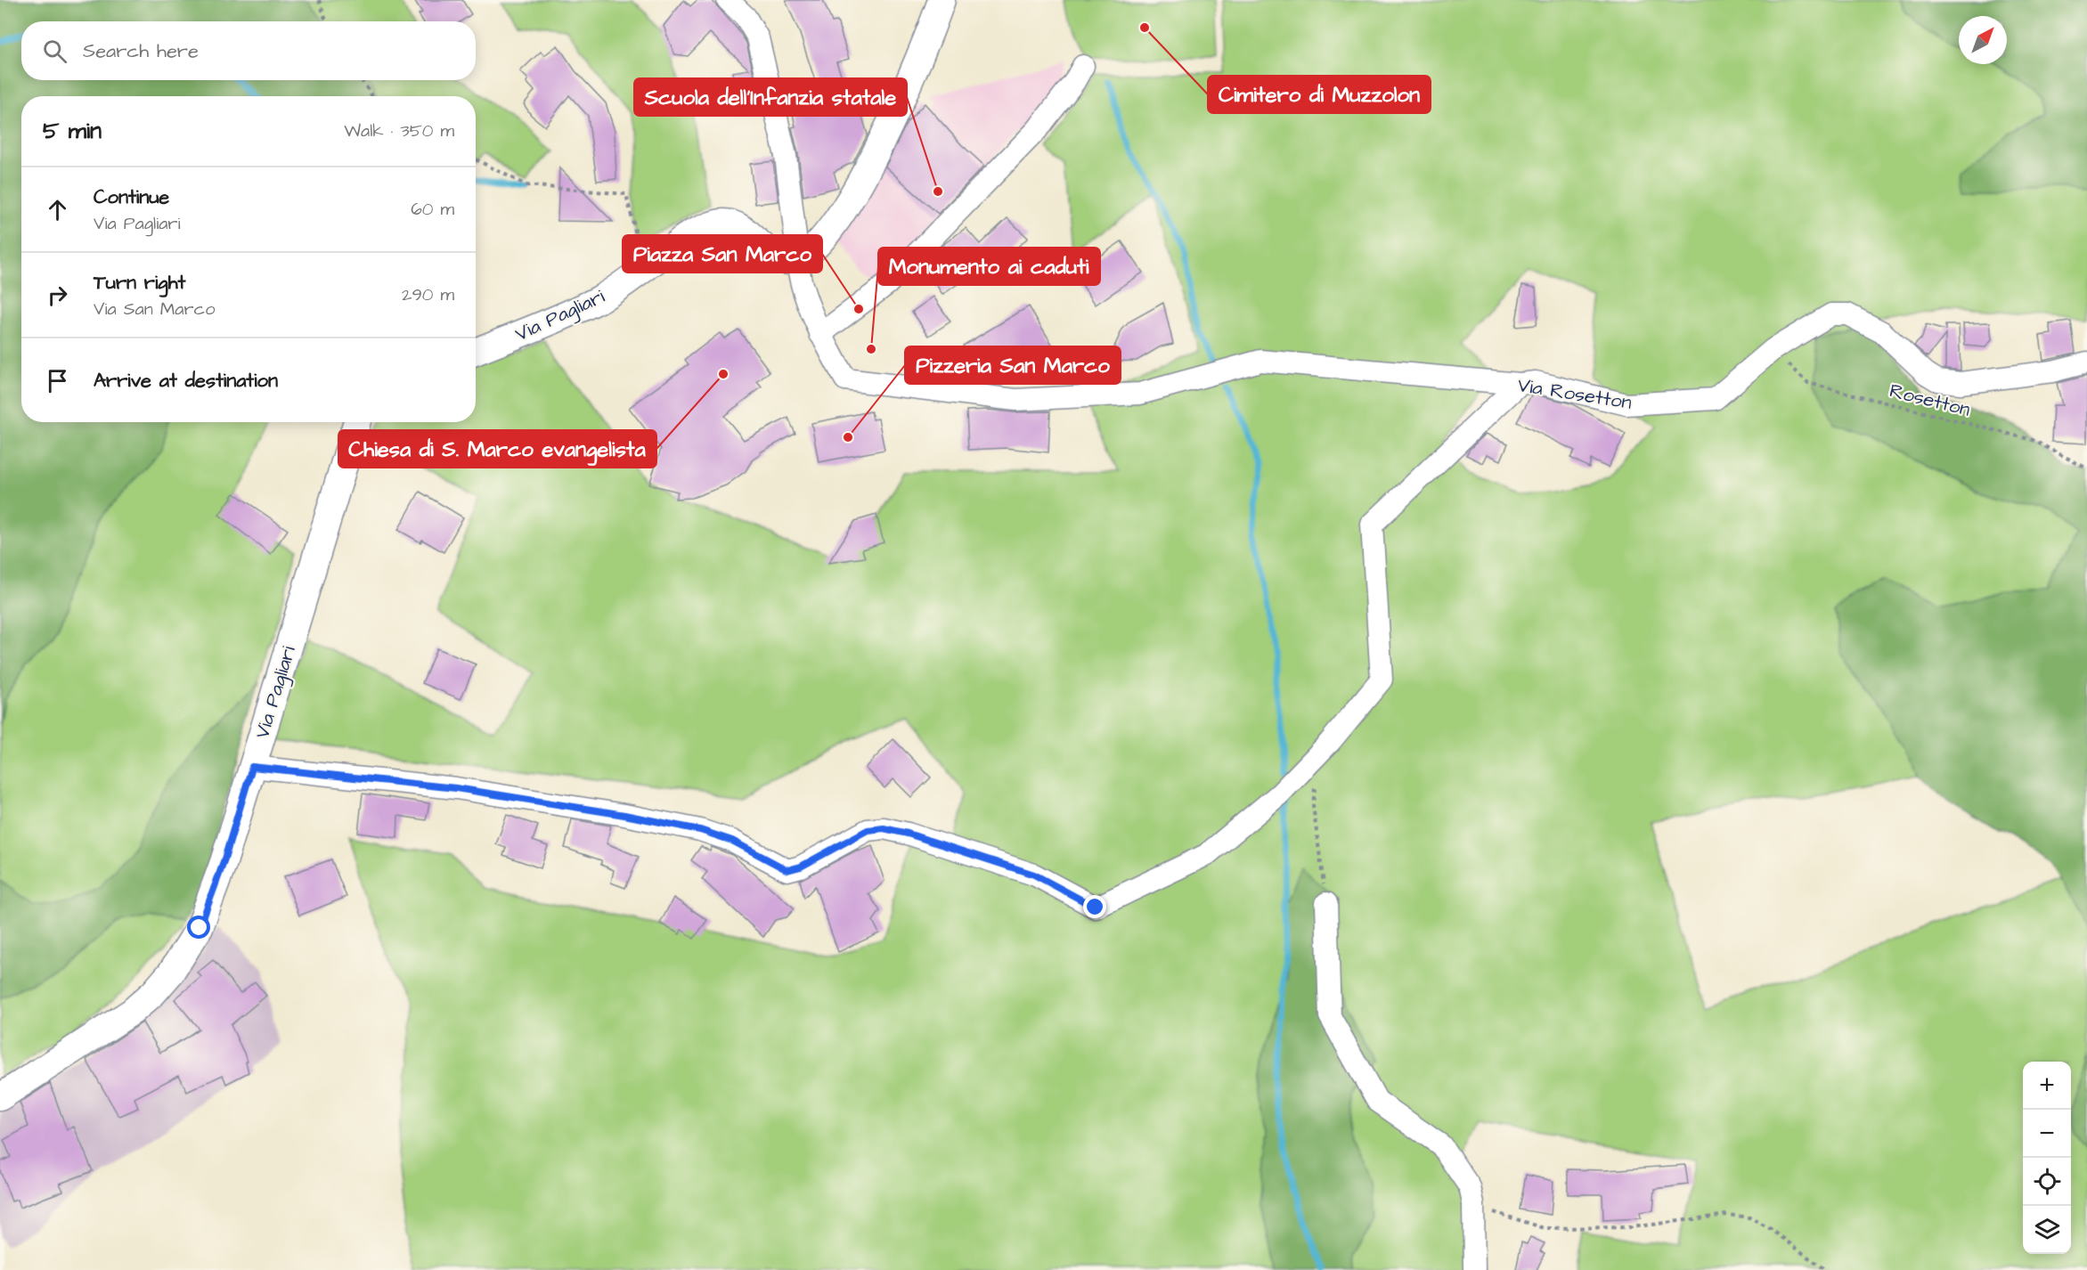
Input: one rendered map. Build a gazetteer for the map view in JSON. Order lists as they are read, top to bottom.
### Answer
{
  "streets": {
    "street": ["Via Pagliari", "Via Rosetton"],
    "path": ["Rosetton"]
  },
  "crossings": [
    ["Via Rosetton", "Rosetton"]
  ],
  "places": [
    "Cimitero di Muzzolon",
    "Scuola dell'Infanzia statale",
    "Piazza San Marco",
    "Monumento ai caduti",
    "Chiesa di S. Marco evangelista",
    "Pizzeria San Marco"
  ],
  "north": "top right",
  "page": {
    "search": "Search here",
    "heading": ["5 min", "Walk · 350 m"],
    "list": [
      ["Continue", "Via Pagliari", "60 m"],
      ["Turn right", "Via San Marco", "290 m"],
      "Arrive at destination"
    ],
    "map_buttons": ["+", "−"]
  }
}
